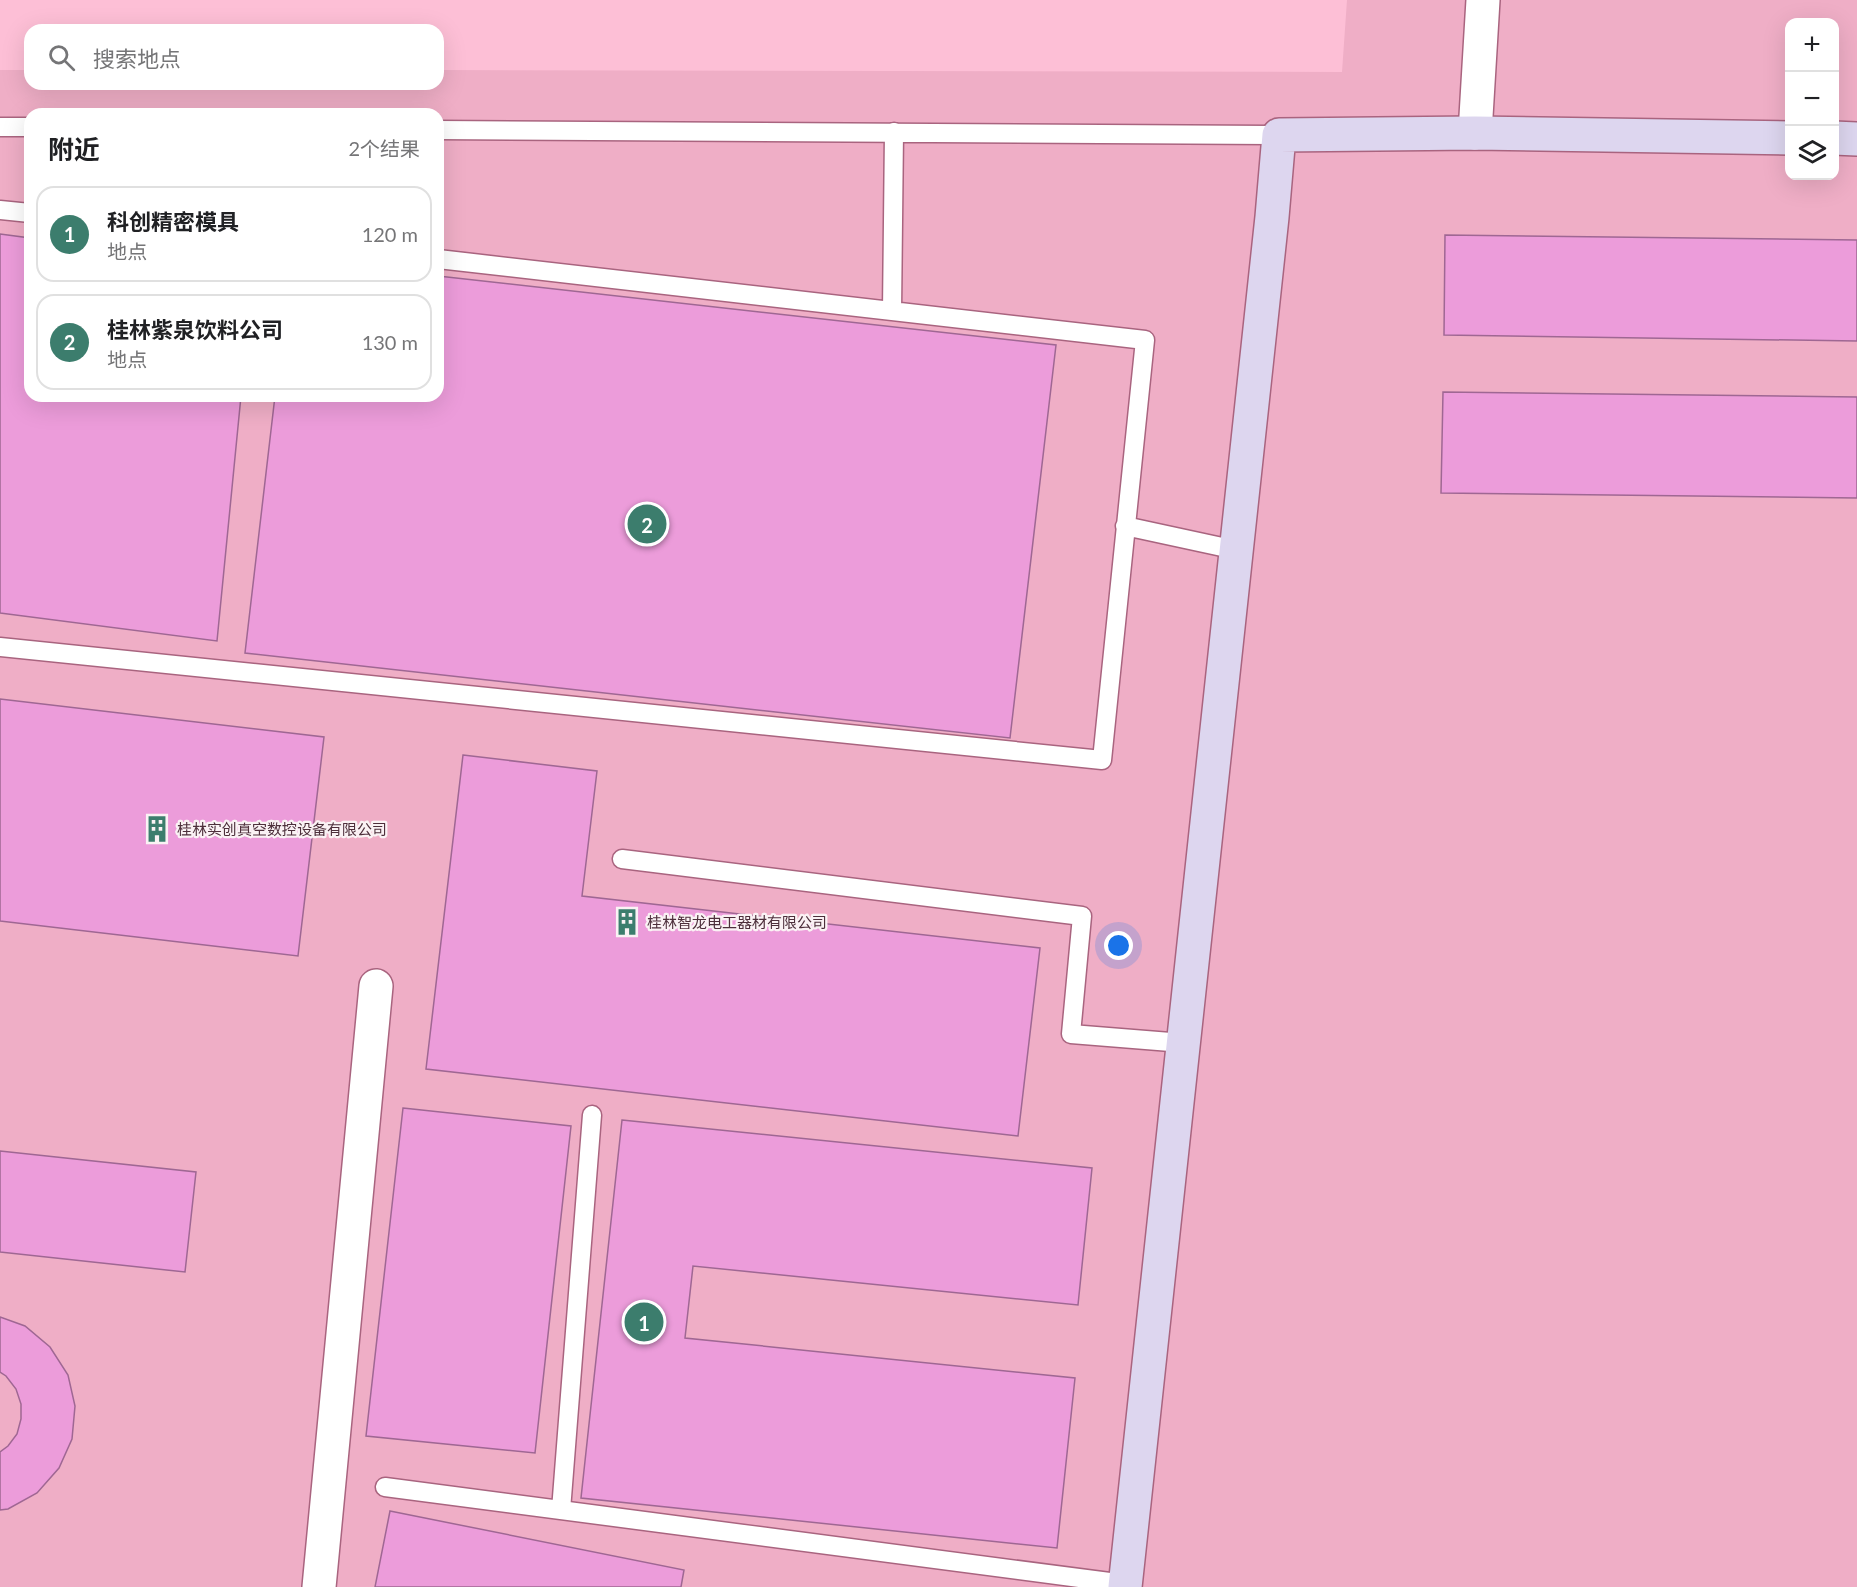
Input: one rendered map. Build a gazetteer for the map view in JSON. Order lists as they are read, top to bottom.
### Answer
{
  "places": {
    "building": ["桂林实创真空数控设备有限公司", "桂林智龙电工器材有限公司"]
  },
  "page": {
    "map_buttons": ["+", "−"],
    "search": "搜索地点",
    "heading": ["附近", "2个结果"],
    "list": [
      {
        "mark": "1",
        "name": "科创精密模具",
        "note": "地点",
        "value": "120 m"
      },
      {
        "mark": "2",
        "name": "桂林紫泉饮料公司",
        "note": "地点",
        "value": "130 m"
      }
    ],
    "pins": ["2", "1"]
  }
}
